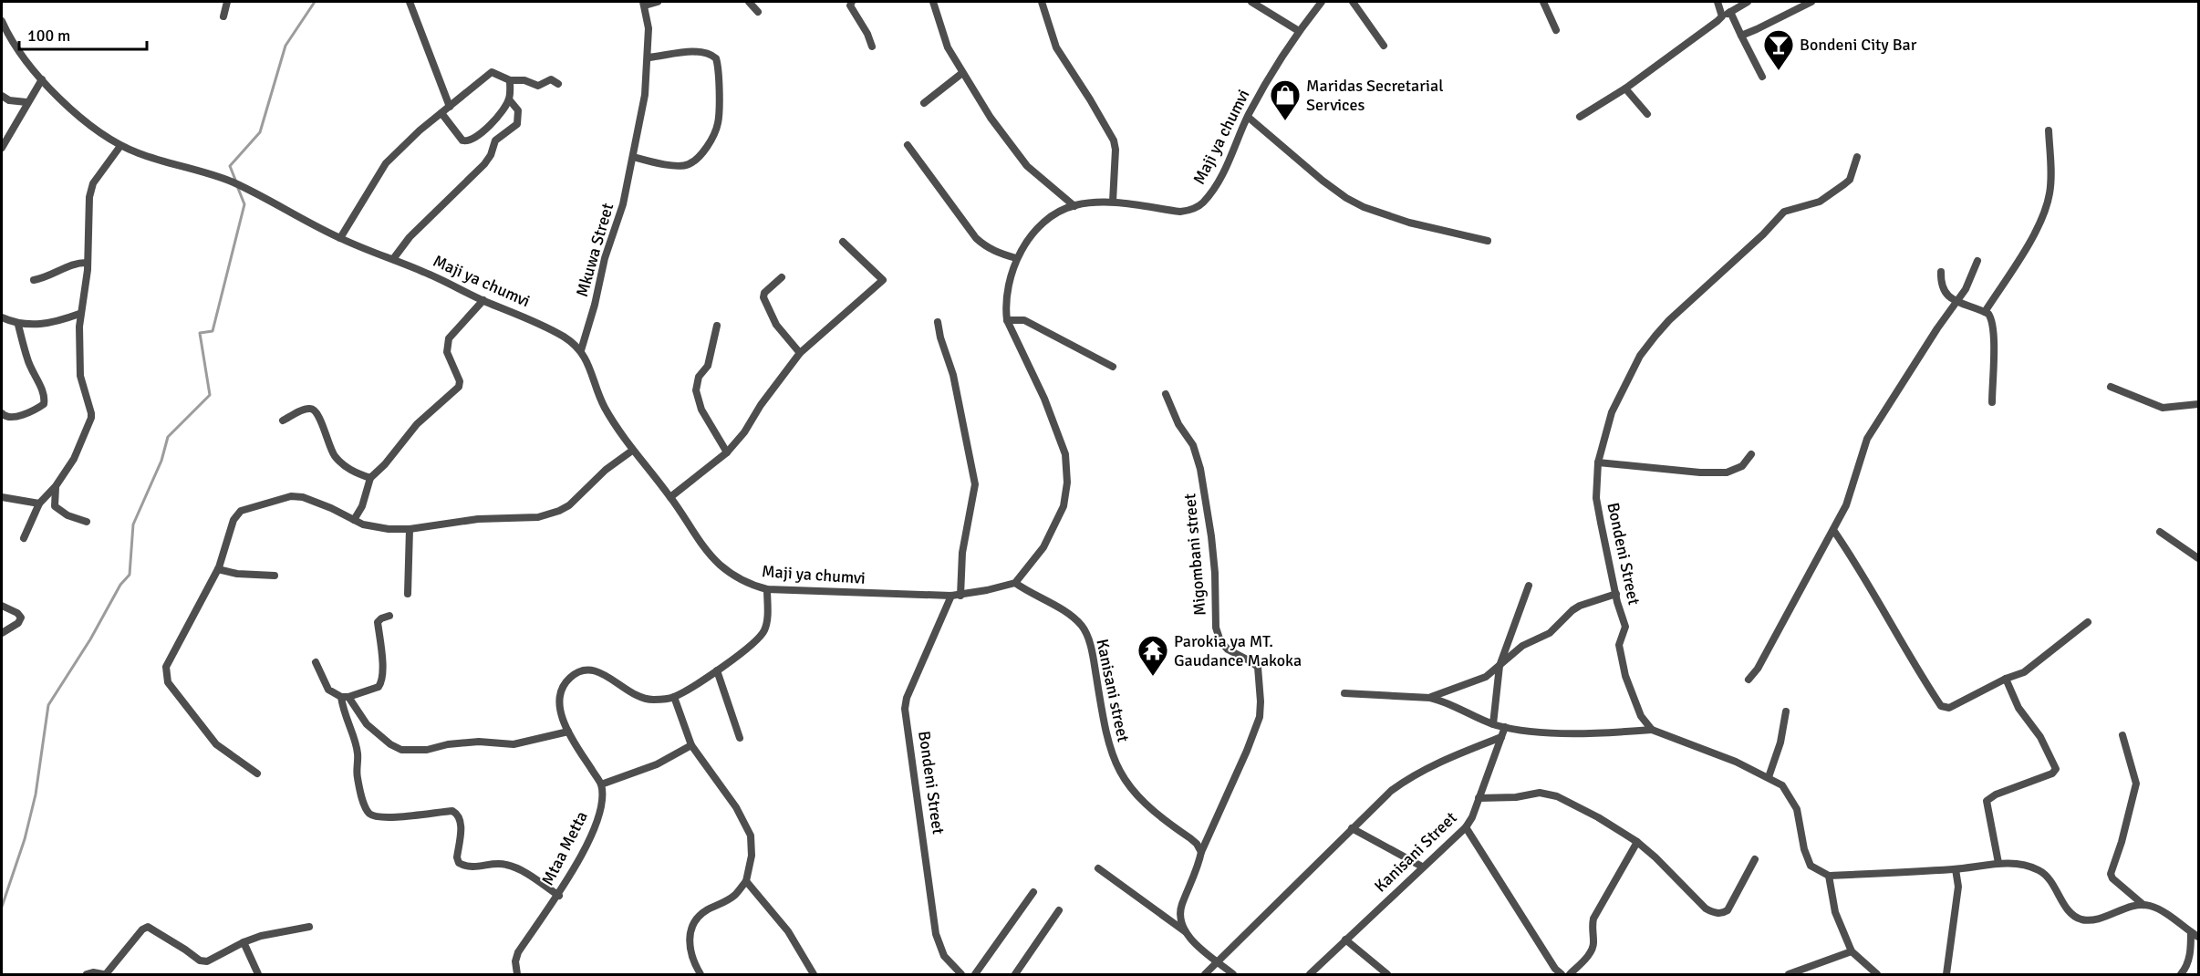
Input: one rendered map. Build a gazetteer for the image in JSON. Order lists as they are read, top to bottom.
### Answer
{
  "streets": {
    "street": [
      "Maji ya chumvi",
      "Mkuwa Street",
      "Bondeni Street",
      "Migombani street",
      "Kanisani street",
      "Mtaa Metta",
      "Kanisani Street"
    ]
  },
  "crossings": [
    ["Maji ya chumvi", "Mkuwa Street"],
    ["Maji ya chumvi", "Bondeni Street"],
    ["Maji ya chumvi", "Kanisani street"],
    ["Migombani street", "Kanisani street"]
  ],
  "places": {
    "bar": ["Bondeni City Bar"],
    "shop": ["Maridas Secretarial Services"],
    "temple": ["Parokia ya MT. Gaudance Makoka"]
  },
  "scale_bar": "100 m"
}
